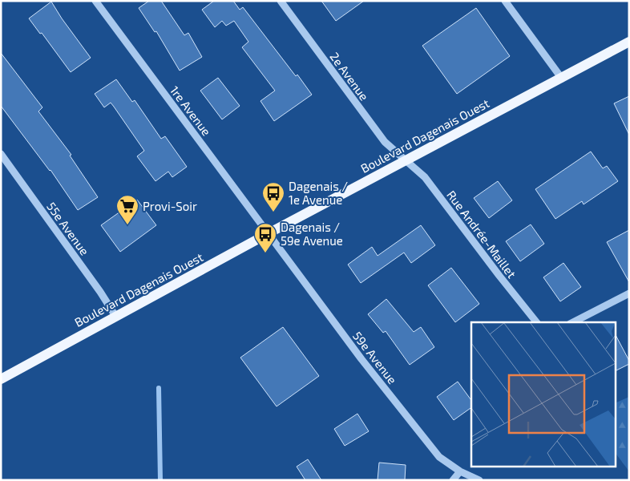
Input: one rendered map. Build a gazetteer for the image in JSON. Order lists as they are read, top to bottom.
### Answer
{
  "streets": {
    "main road": ["Boulevard Dagenais Ouest"],
    "street": [
      "2e Avenue",
      "1re Avenue",
      "55e Avenue",
      "Rue Andrée-Maillet",
      "59e Avenue"
    ]
  },
  "crossings": [
    ["2e Avenue", "Boulevard Dagenais Ouest"],
    ["2e Avenue", "Rue Andrée-Maillet"],
    ["1re Avenue", "Boulevard Dagenais Ouest"],
    ["1re Avenue", "59e Avenue"],
    ["Boulevard Dagenais Ouest", "55e Avenue"],
    ["Boulevard Dagenais Ouest", "Rue Andrée-Maillet"],
    ["Boulevard Dagenais Ouest", "59e Avenue"]
  ],
  "places": {
    "bus stop": ["Dagenais / 1e Avenue", "Dagenais / 59e Avenue"],
    "supermarket": ["Provi-Soir"]
  }
}
